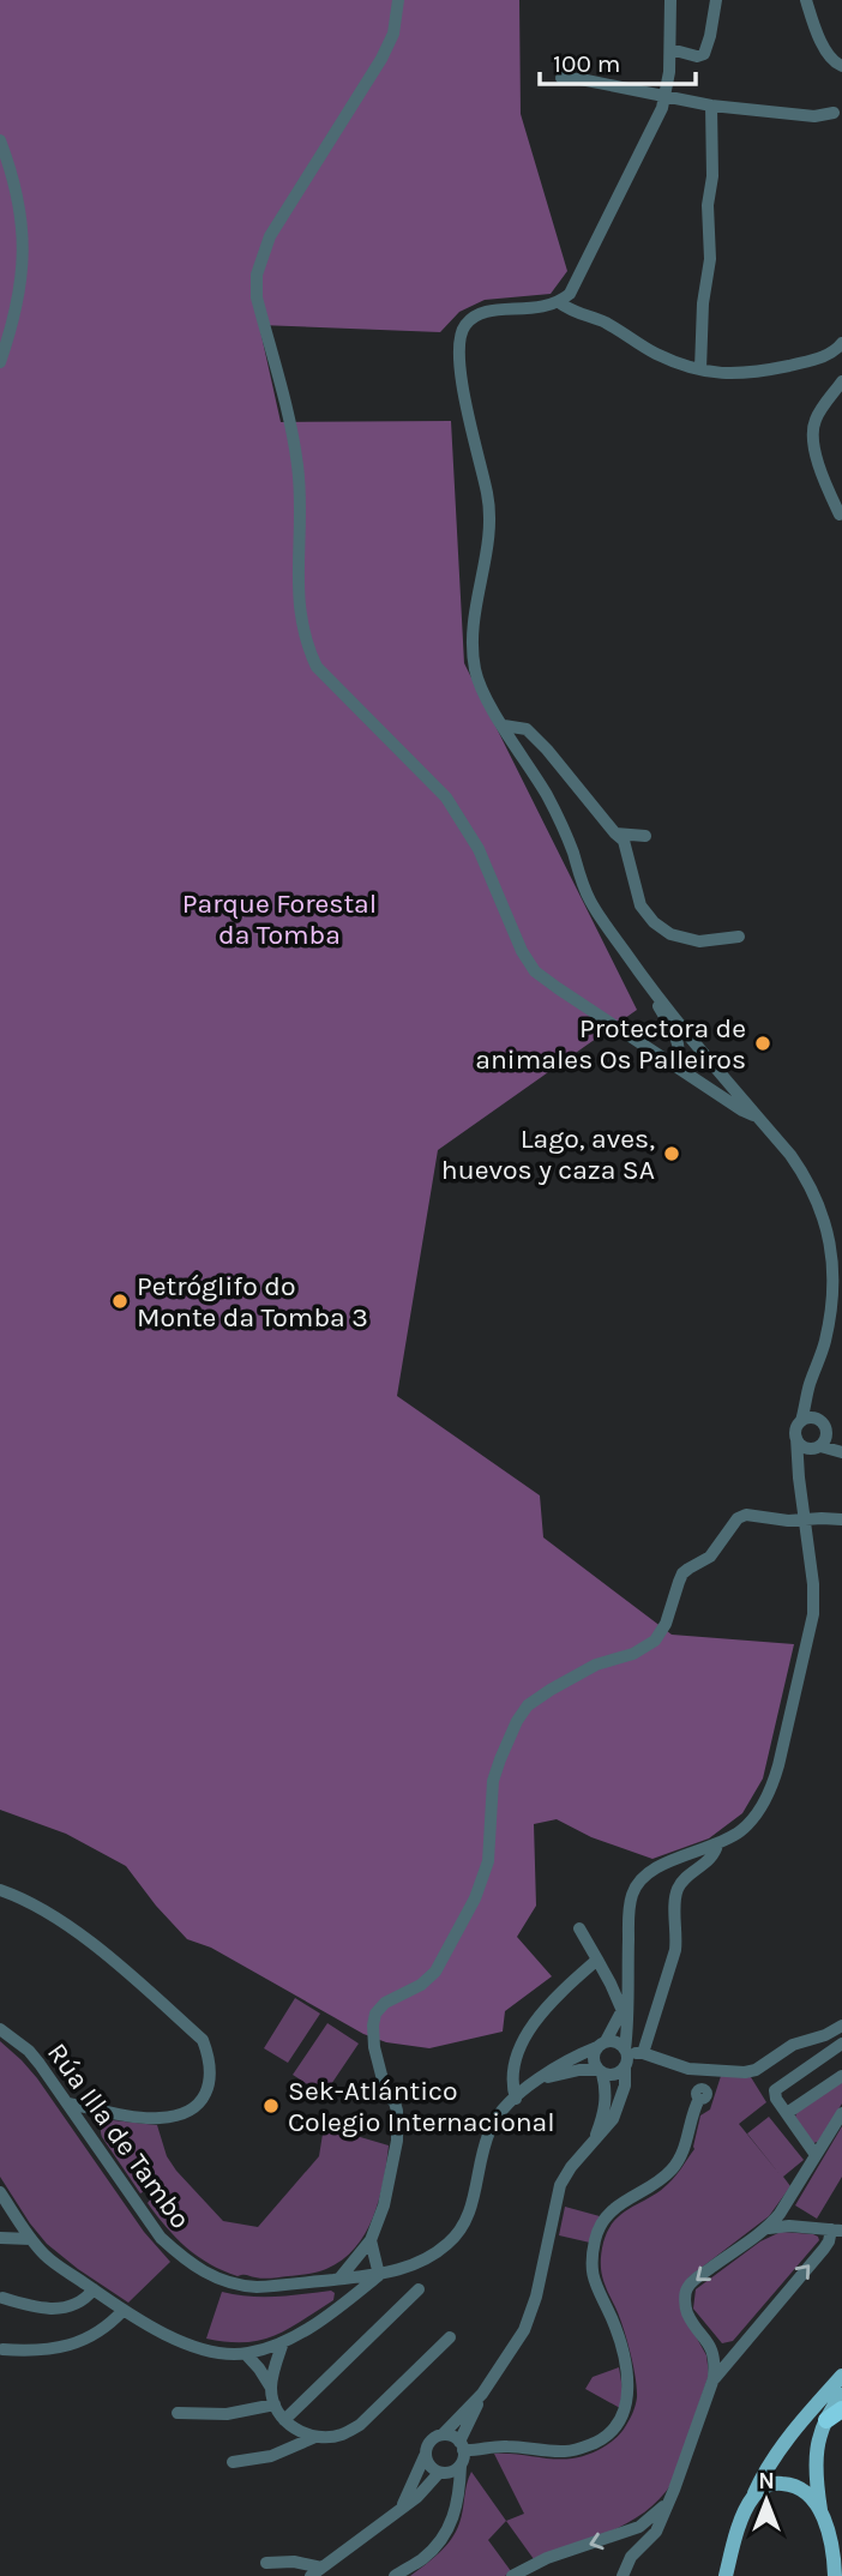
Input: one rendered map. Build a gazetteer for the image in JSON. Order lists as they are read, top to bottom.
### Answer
{
  "streets": {
    "street": ["Rúa Illa de Tambo"]
  },
  "parks": ["Parque Forestal da Tomba"],
  "places": [
    "Protectora de animales Os Palleiros",
    "Lago, aves, huevos y caza SA",
    "Petróglifo do Monte da Tomba 3",
    "Sek-Atlántico Colegio Internacional"
  ],
  "scale_bar": "100 m",
  "north": "top"
}
